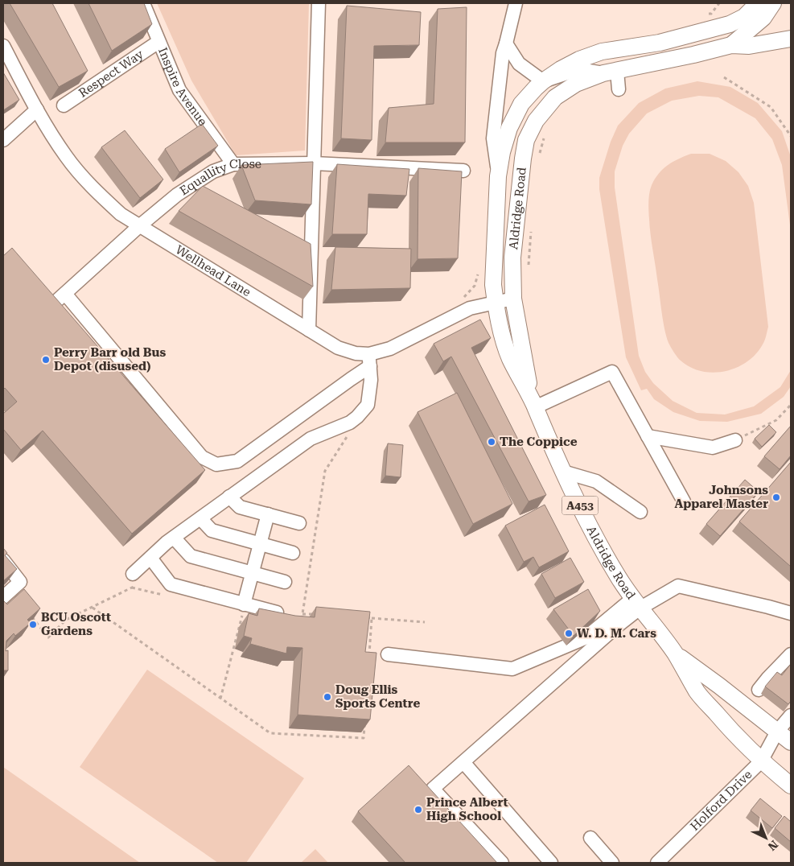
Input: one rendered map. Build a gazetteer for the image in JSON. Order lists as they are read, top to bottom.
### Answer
{
  "streets": {
    "main road": ["Aldridge Road", "A453"],
    "street": [
      "Respect Way",
      "Inspire Avenue",
      "Equallity Close",
      "Wellhead Lane",
      "Holford Drive"
    ]
  },
  "crossings": [
    ["Respect Way", "Inspire Avenue"],
    ["Inspire Avenue", "Equallity Close"],
    ["Equallity Close", "Wellhead Lane"],
    ["Aldridge Road", "Wellhead Lane"],
    ["Aldridge Road", "Holford Drive"]
  ],
  "places": [
    "Perry Barr old Bus Depot (disused)",
    "The Coppice",
    "Johnsons Apparel Master",
    "BCU Oscott Gardens",
    "W. D. M. Cars",
    "Doug Ellis Sports Centre",
    "Prince Albert High School"
  ],
  "north": "bottom right"
}
